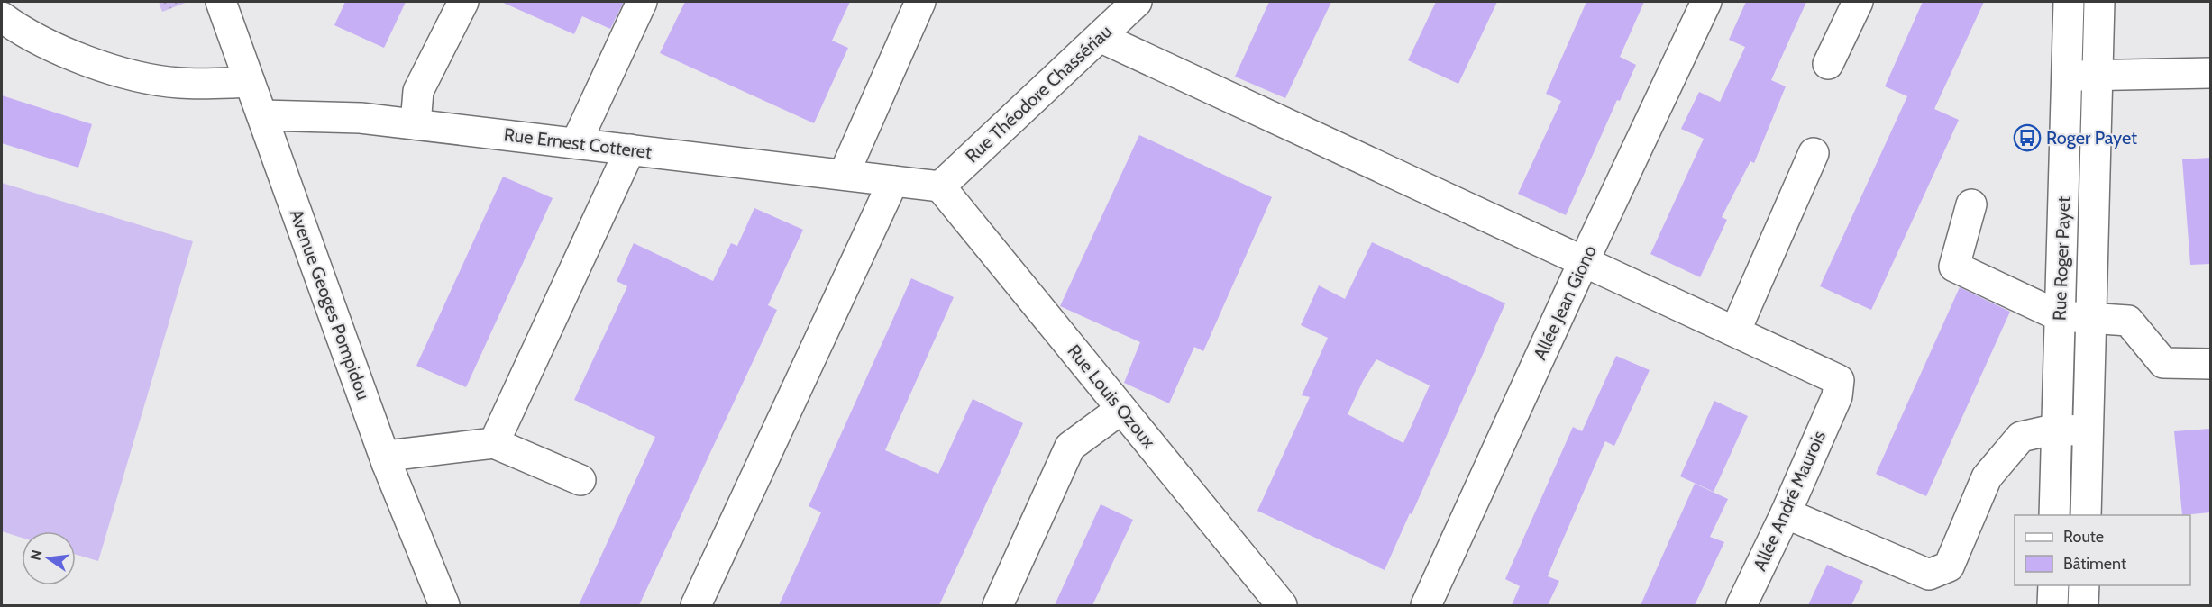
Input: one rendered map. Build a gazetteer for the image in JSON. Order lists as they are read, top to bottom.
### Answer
{
  "streets": {
    "street": [
      "Rue Théodore Chassériau",
      "Rue Ernest Cotteret",
      "Rue Roger Payet",
      "Allée Jean Giono",
      "Avenue Geoges Pompidou",
      "Rue Louis Ozoux",
      "Allée André Maurois"
    ]
  },
  "crossings": [
    ["Rue Théodore Chassériau", "Rue Ernest Cotteret"],
    ["Rue Théodore Chassériau", "Rue Louis Ozoux"],
    ["Rue Ernest Cotteret", "Avenue Geoges Pompidou"],
    ["Rue Ernest Cotteret", "Rue Louis Ozoux"]
  ],
  "places": {
    "bus stop": ["Roger Payet"]
  },
  "legend": ["Route", "Bâtiment"],
  "north": "left"
}
